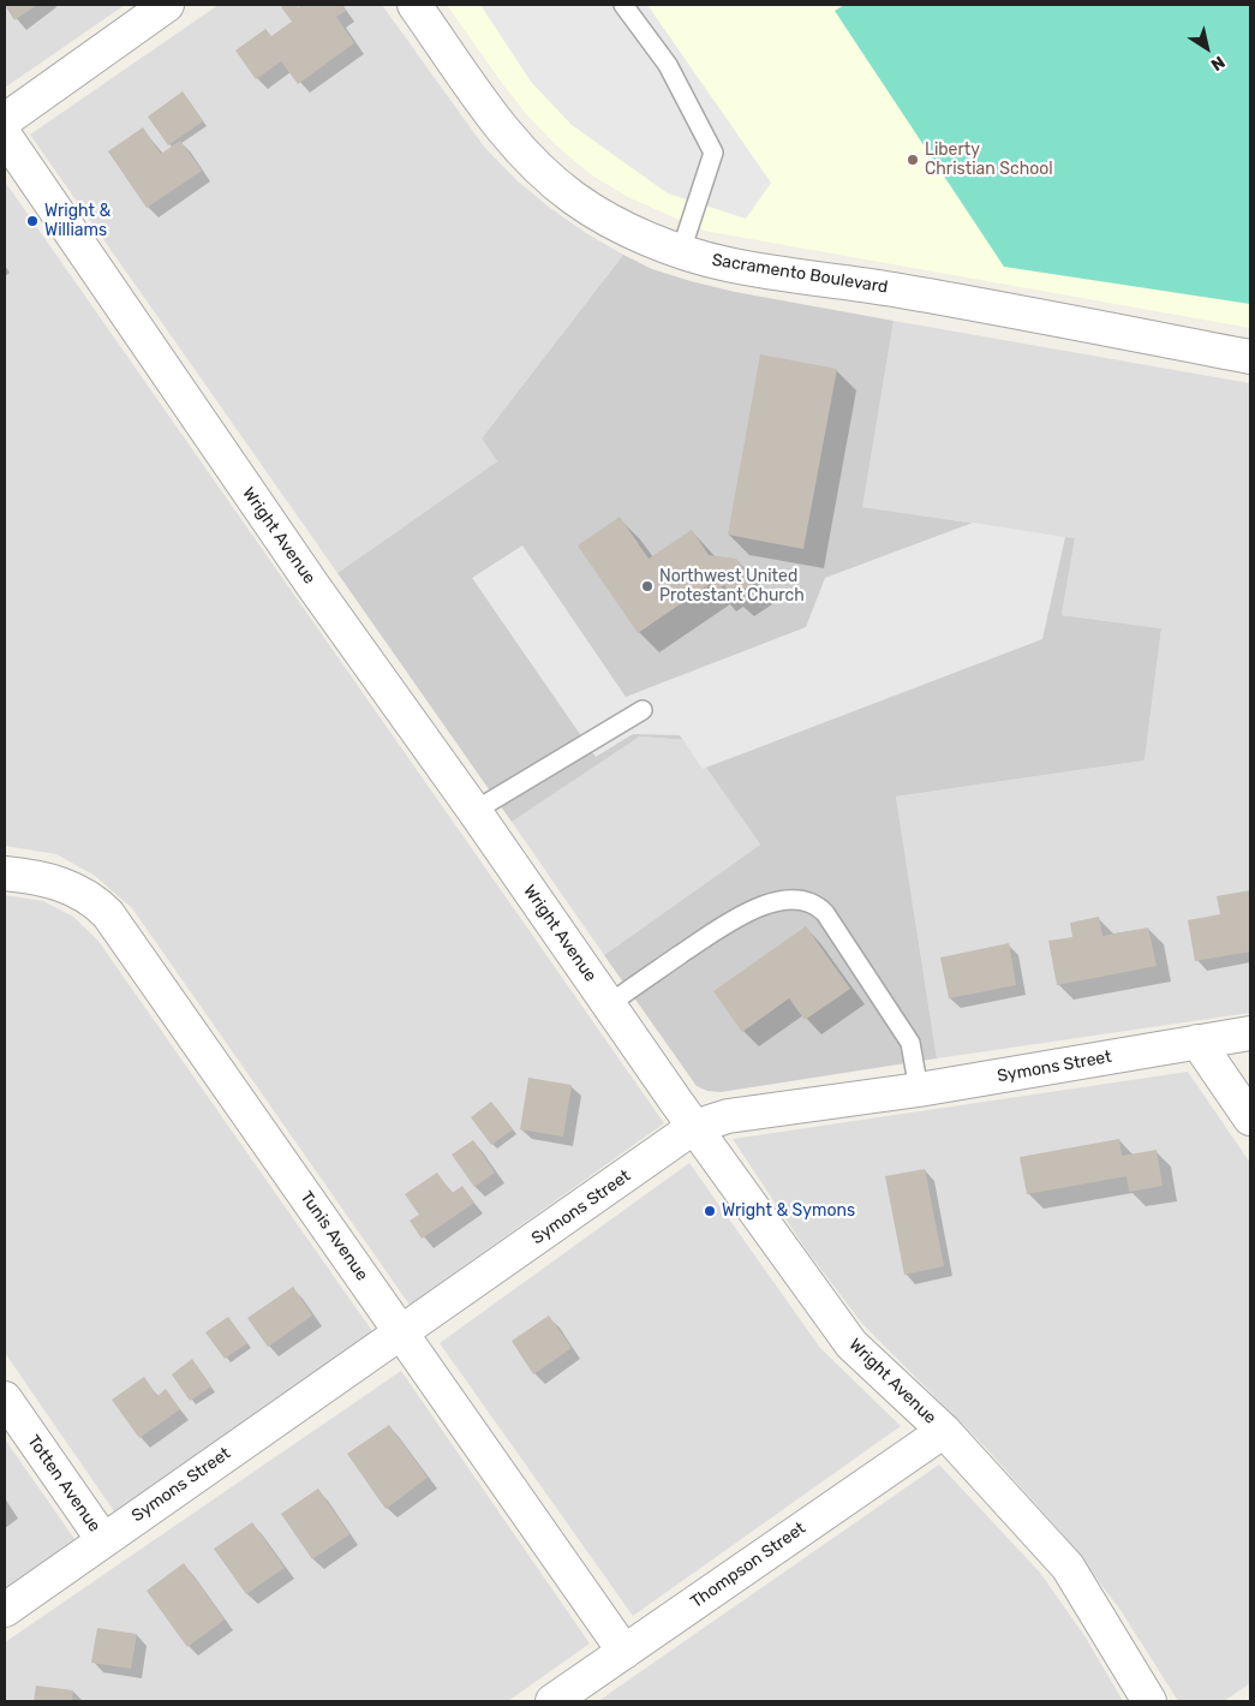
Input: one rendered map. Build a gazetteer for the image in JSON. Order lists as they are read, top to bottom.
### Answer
{
  "streets": {
    "street": [
      "Sacramento Boulevard",
      "Wright Avenue",
      "Symons Street",
      "Tunis Avenue",
      "Totten Avenue",
      "Thompson Street"
    ]
  },
  "crossings": [
    ["Wright Avenue", "Symons Street"],
    ["Wright Avenue", "Thompson Street"],
    ["Symons Street", "Tunis Avenue"],
    ["Symons Street", "Totten Avenue"],
    ["Tunis Avenue", "Thompson Street"]
  ],
  "places": [
    "Liberty Christian School",
    "Wright & Williams",
    "Northwest United Protestant Church",
    "Wright & Symons"
  ],
  "north": "bottom right"
}
